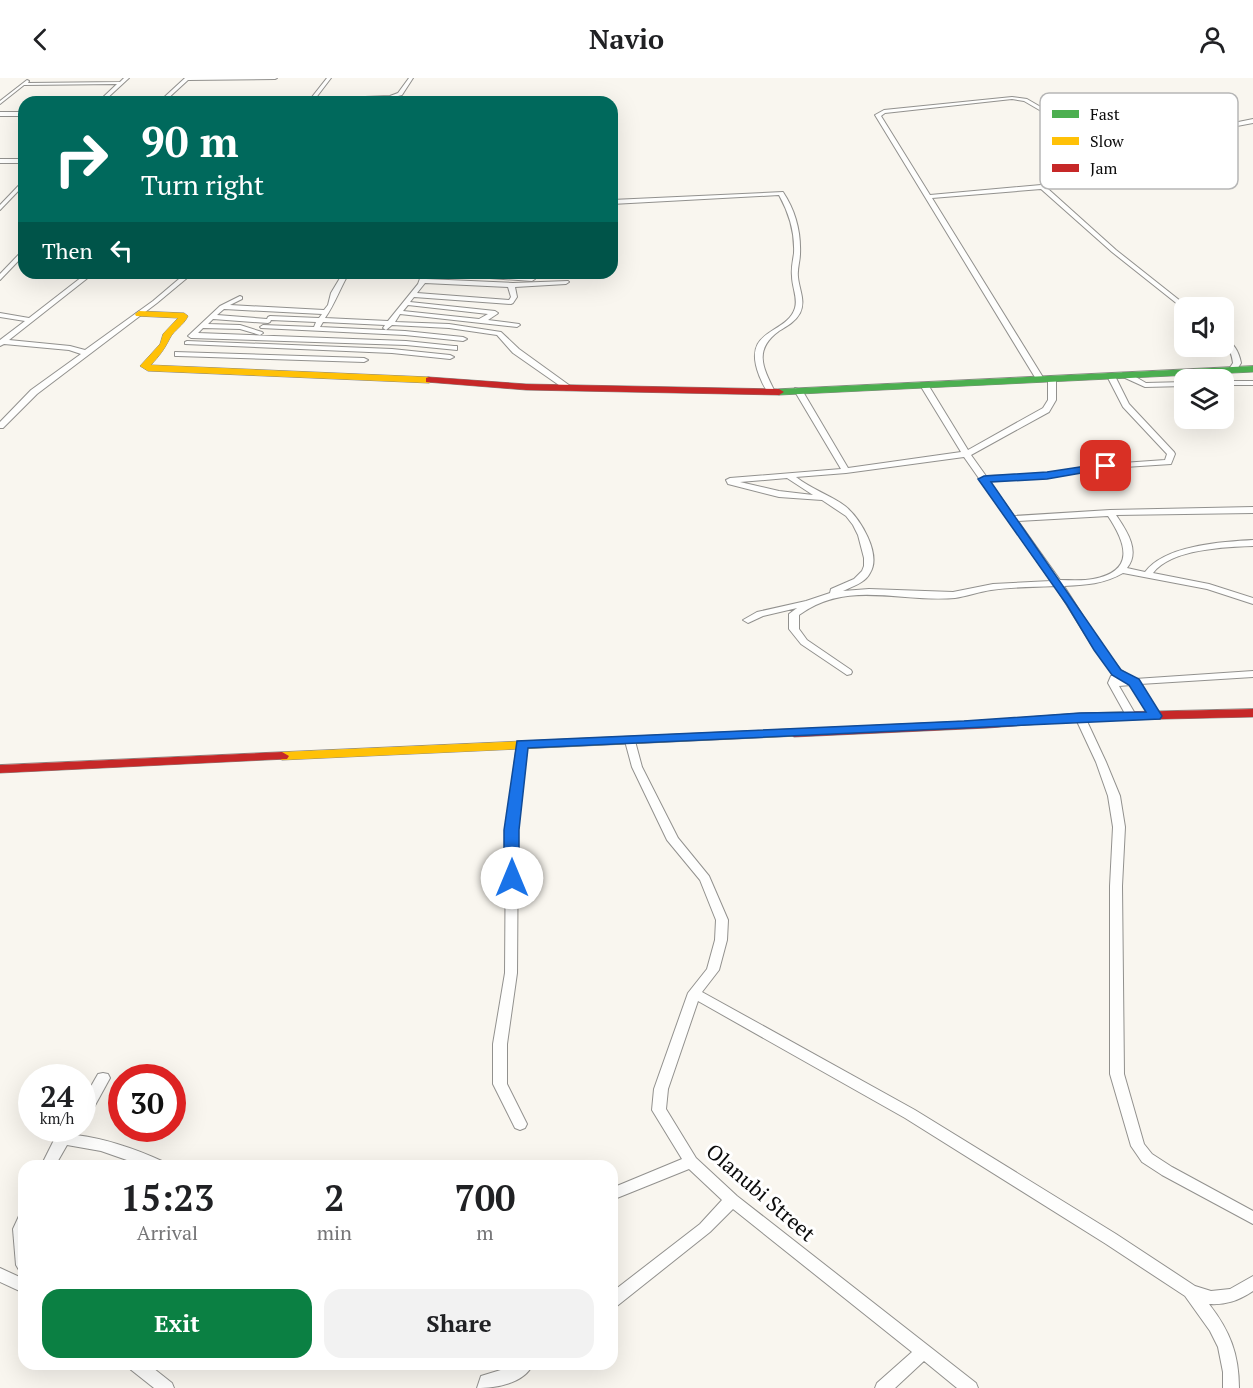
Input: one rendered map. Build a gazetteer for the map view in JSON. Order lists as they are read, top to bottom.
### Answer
{
  "streets": {
    "street": ["Olanubi Street"]
  },
  "legend": ["Fast", "Slow", "Jam"],
  "page": {
    "header": "Navio",
    "turn": ["90 m", "Turn right"],
    "then": "Then",
    "speed": "24 km/h",
    "limit": "30",
    "eta": [
      "15:23",
      "Arrival",
      "2",
      "min",
      "700",
      "m"
    ],
    "buttons": ["Exit", "Share"]
  }
}
